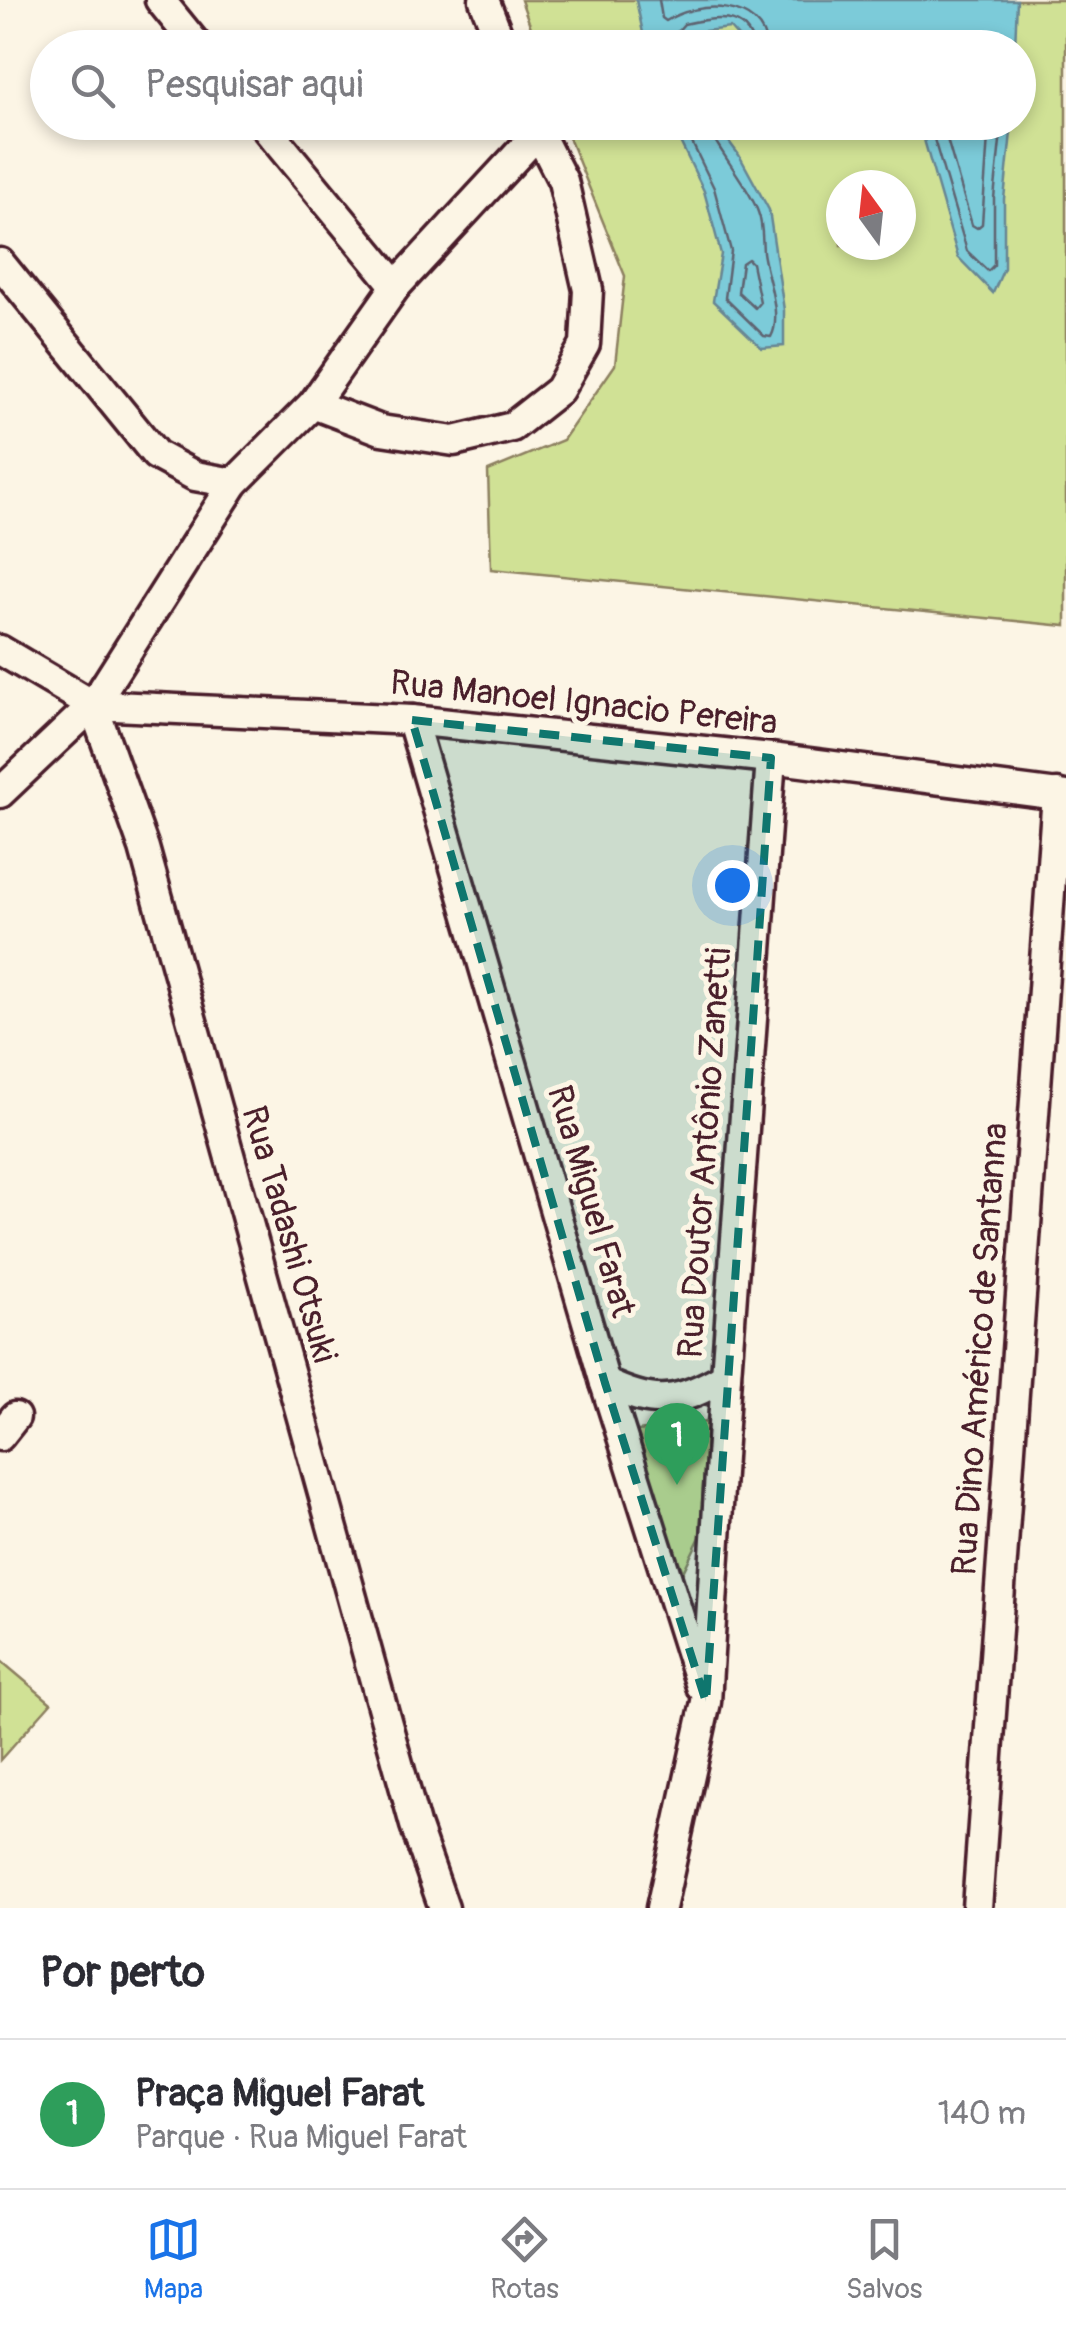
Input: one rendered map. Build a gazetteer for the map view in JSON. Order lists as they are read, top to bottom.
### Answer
{
  "streets": {
    "street": [
      "Rua Manoel Ignacio Pereira",
      "Rua Doutor Antônio Zanetti",
      "Rua Miguel Farat",
      "Rua Tadashi Otsuki",
      "Rua Dino Américo de Santanna"
    ]
  },
  "crossings": [
    ["Rua Manoel Ignacio Pereira", "Rua Doutor Antônio Zanetti"],
    ["Rua Manoel Ignacio Pereira", "Rua Miguel Farat"],
    ["Rua Manoel Ignacio Pereira", "Rua Tadashi Otsuki"],
    ["Rua Manoel Ignacio Pereira", "Rua Dino Américo de Santanna"],
    ["Rua Doutor Antônio Zanetti", "Rua Miguel Farat"]
  ],
  "north": "top",
  "page": {
    "search": "Pesquisar aqui",
    "pins": "1",
    "heading": "Por perto",
    "list": [
      {
        "mark": "1",
        "name": "Praça Miguel Farat",
        "note": "Parque · Rua Miguel Farat",
        "value": "140 m"
      }
    ],
    "nav": ["Mapa", "Rotas", "Salvos"]
  }
}
